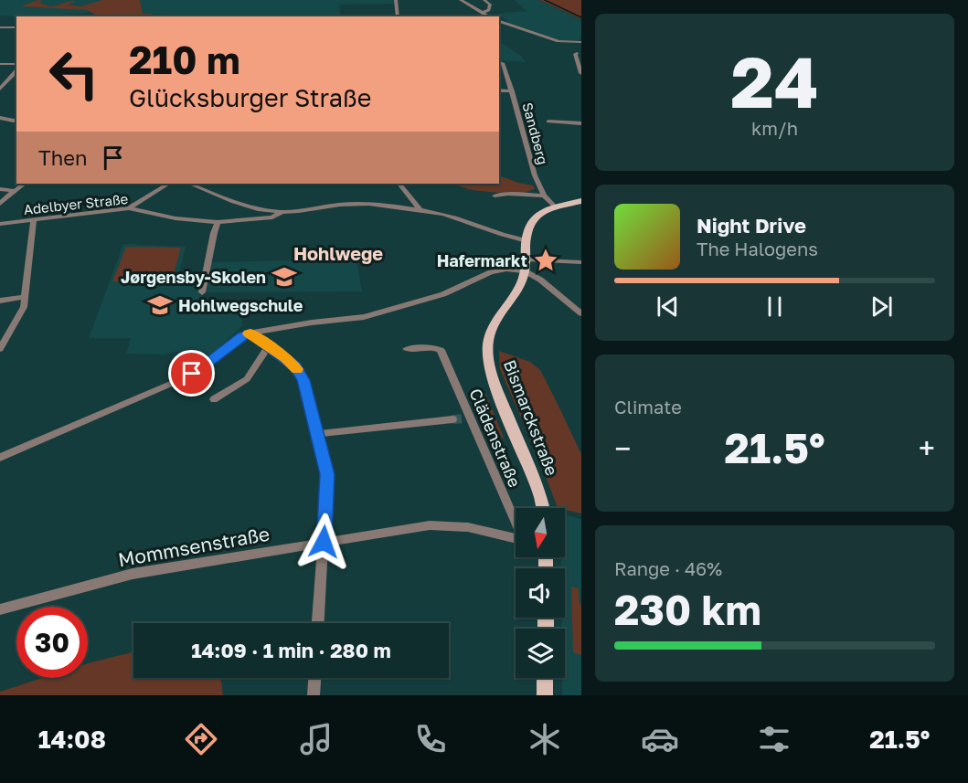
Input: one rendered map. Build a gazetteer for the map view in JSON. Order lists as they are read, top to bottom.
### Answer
{
  "streets": {
    "main road": ["Bismarckstraße"],
    "street": [
      "Sandberg",
      "Adelbyer Straße",
      "Clädenstraße",
      "Mommsenstraße"
    ]
  },
  "crossings": [
    ["Sandberg", "Bismarckstraße"]
  ],
  "districts": ["Hohlwege"],
  "places": {
    "place": ["Hafermarkt"],
    "school or university": ["Jørgensby-Skolen", "Hohlwegschule"]
  },
  "north": "bottom",
  "page": {
    "tile": [
      ["24", "km/h"],
      "Climate",
      ["Range · 46%", "230 km"]
    ],
    "turn": ["210 m", "Glücksburger Straße"],
    "then": "Then",
    "song": ["Night Drive", "The Halogens"],
    "heat": ["−", "21.5°", "+"],
    "limit": "30",
    "trip": "14:09 · 1 min · 280 m",
    "tabs": ["14:08", "21.5°"]
  }
}
